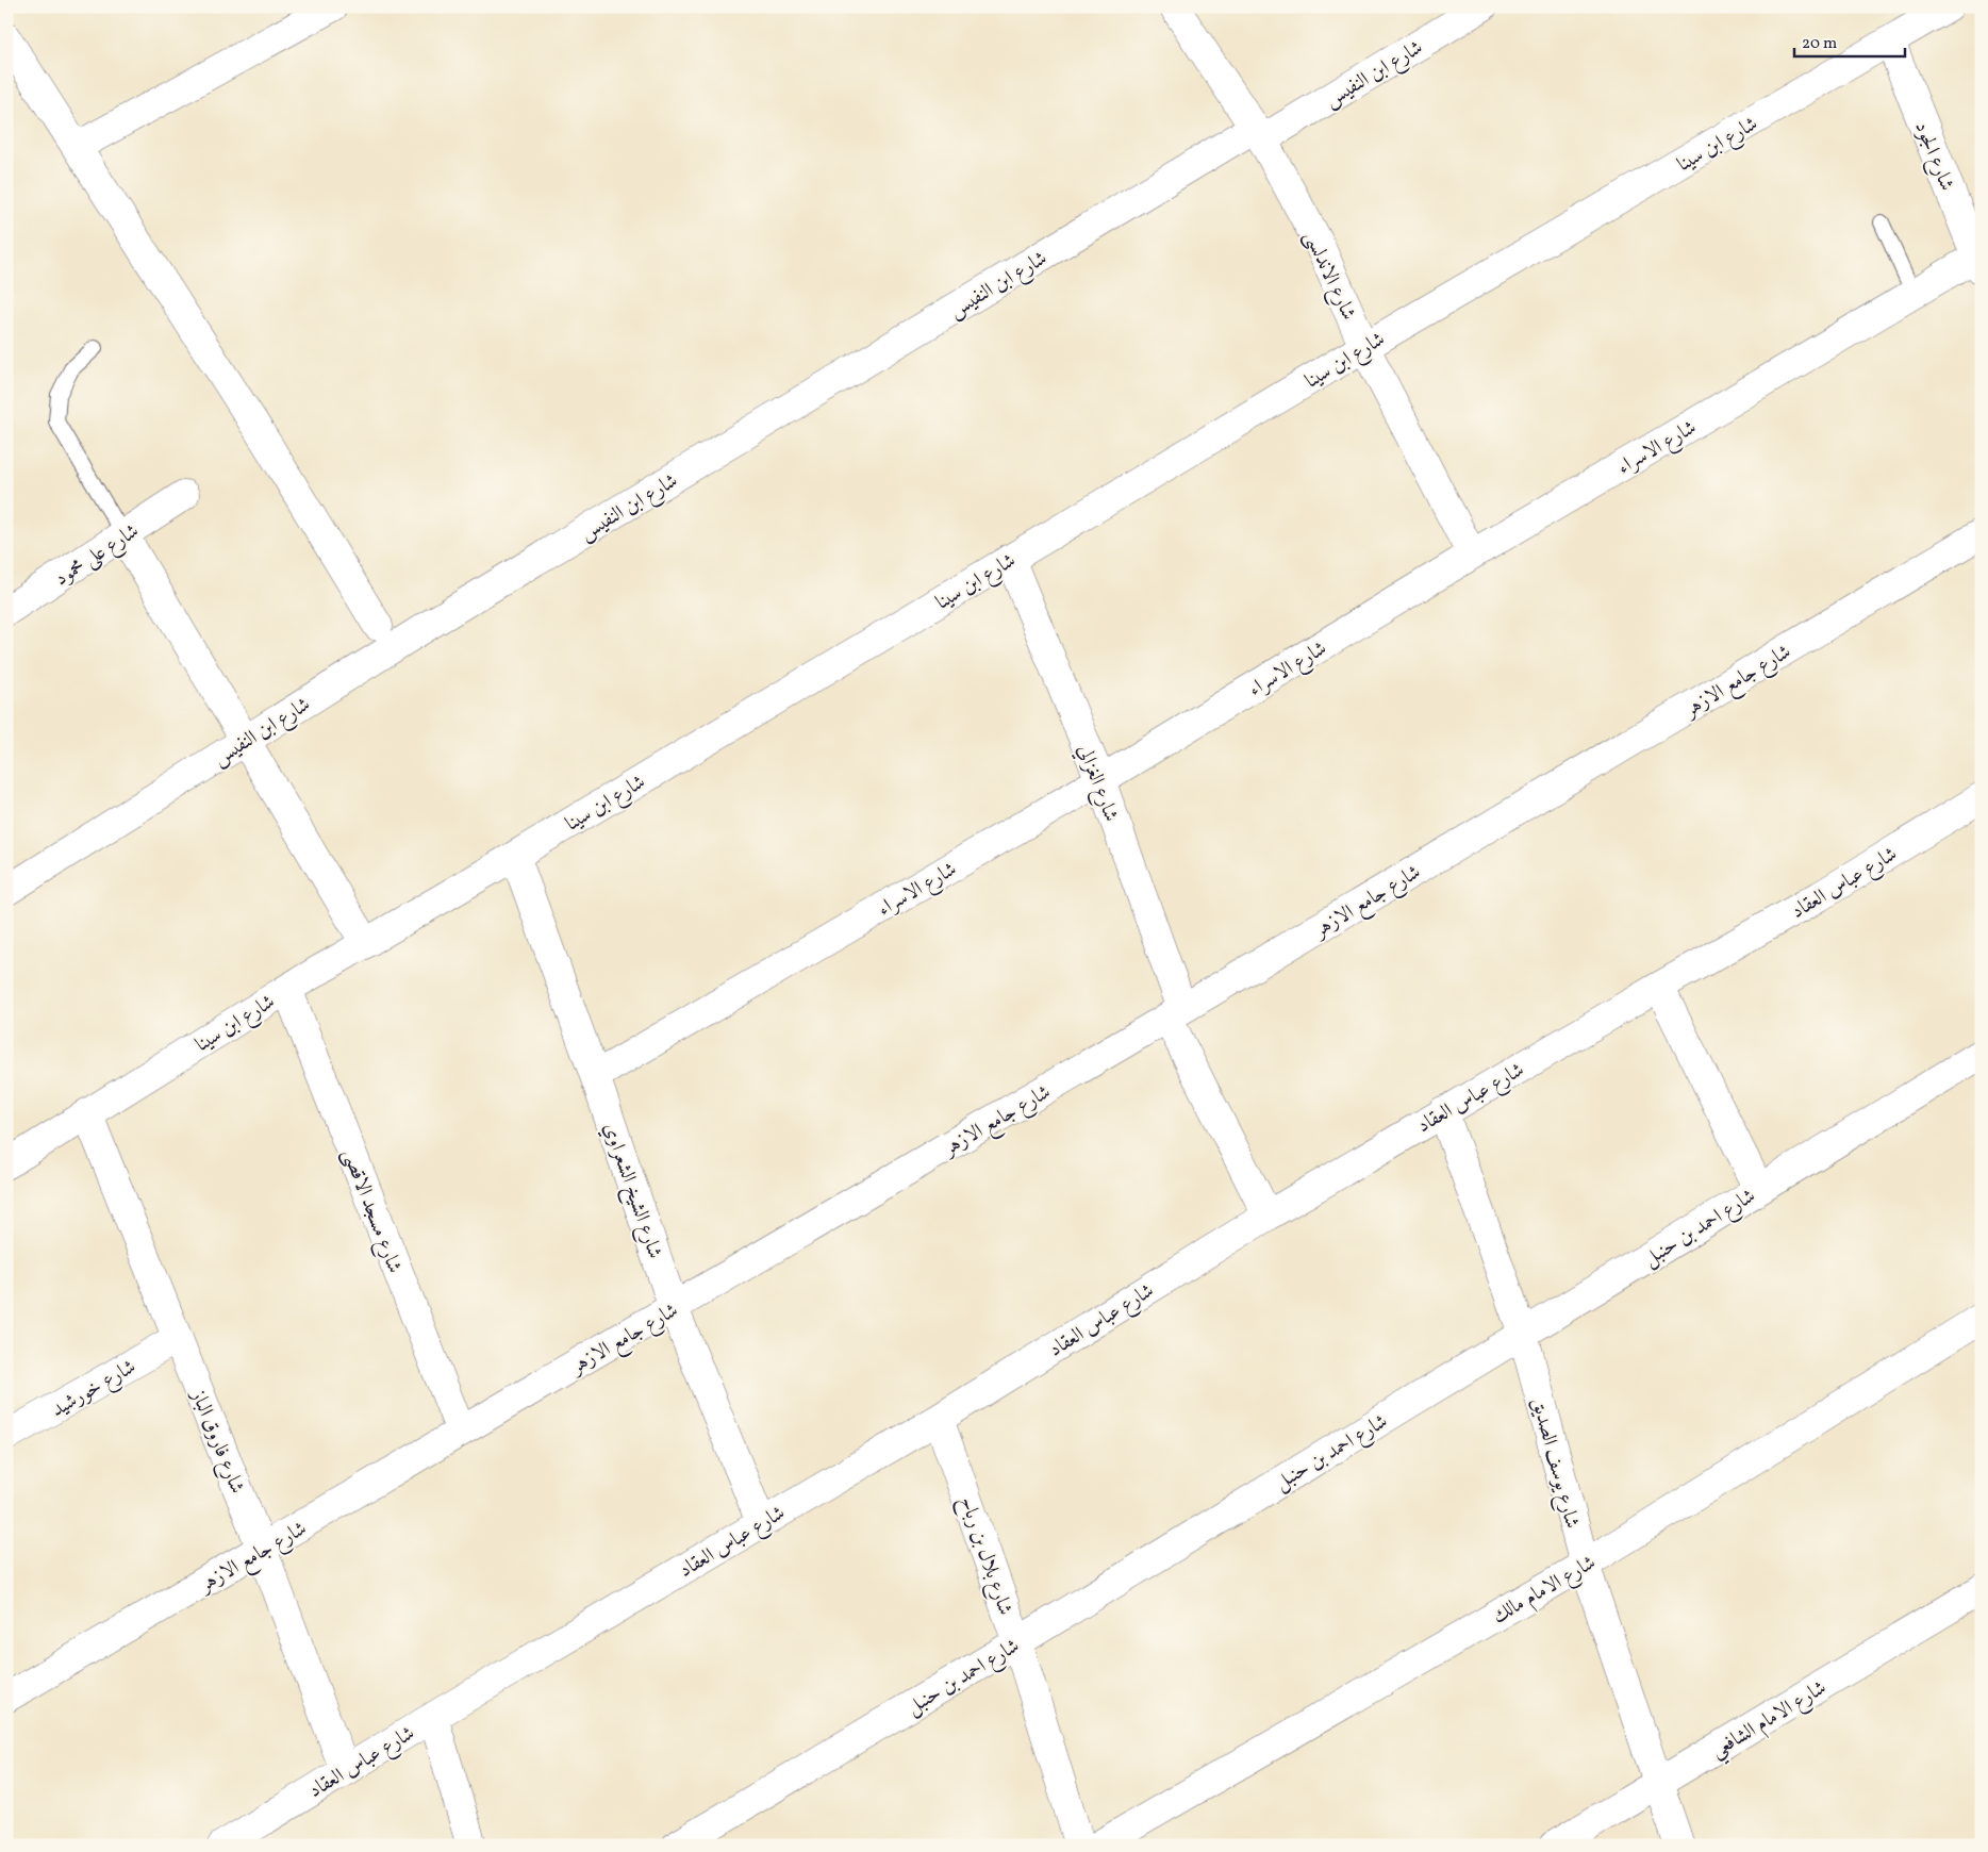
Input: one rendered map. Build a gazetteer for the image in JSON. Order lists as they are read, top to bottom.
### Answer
{
  "streets": {
    "street": [
      "شارع ابن النفيس",
      "شارع ابن سينا",
      "شارع الجود",
      "شارع الاندلسى",
      "شارع الاسراء",
      "شارع على محمود",
      "شارع جامع الازهر",
      "شارع الغزالي",
      "شارع عباس العقاد",
      "شارع الشيخ الشعراوي",
      "شارع مسجد الاقصى",
      "شارع احمد بن حنبل",
      "شارع خورشيد",
      "شارع فاروق الباز",
      "شارع يوسف الصديق",
      "شارع بلال بن رباح",
      "شارع الامام مالك",
      "شارع الامام الشافعي"
    ]
  },
  "crossings": [
    ["شارع ابن النفيس", "شارع الاندلسى"],
    ["شارع ابن سينا", "شارع الجود"],
    ["شارع ابن سينا", "شارع الاندلسى"],
    ["شارع ابن سينا", "شارع الغزالي"],
    ["شارع ابن سينا", "شارع الشيخ الشعراوي"],
    ["شارع ابن سينا", "شارع مسجد الاقصى"],
    ["شارع ابن سينا", "شارع فاروق الباز"],
    ["شارع الجود", "شارع الاسراء"],
    ["شارع الاندلسى", "شارع الاسراء"],
    ["شارع الاسراء", "شارع الغزالي"],
    ["شارع الاسراء", "شارع الشيخ الشعراوي"],
    ["شارع جامع الازهر", "شارع الغزالي"],
    ["شارع جامع الازهر", "شارع الشيخ الشعراوي"],
    ["شارع جامع الازهر", "شارع مسجد الاقصى"],
    ["شارع جامع الازهر", "شارع فاروق الباز"],
    ["شارع الغزالي", "شارع عباس العقاد"],
    ["شارع عباس العقاد", "شارع الشيخ الشعراوي"],
    ["شارع عباس العقاد", "شارع فاروق الباز"],
    ["شارع عباس العقاد", "شارع يوسف الصديق"],
    ["شارع عباس العقاد", "شارع بلال بن رباح"],
    ["شارع احمد بن حنبل", "شارع يوسف الصديق"],
    ["شارع احمد بن حنبل", "شارع بلال بن رباح"],
    ["شارع خورشيد", "شارع فاروق الباز"],
    ["شارع يوسف الصديق", "شارع الامام مالك"],
    ["شارع يوسف الصديق", "شارع الامام الشافعي"]
  ],
  "scale_bar": "20 m"
}
